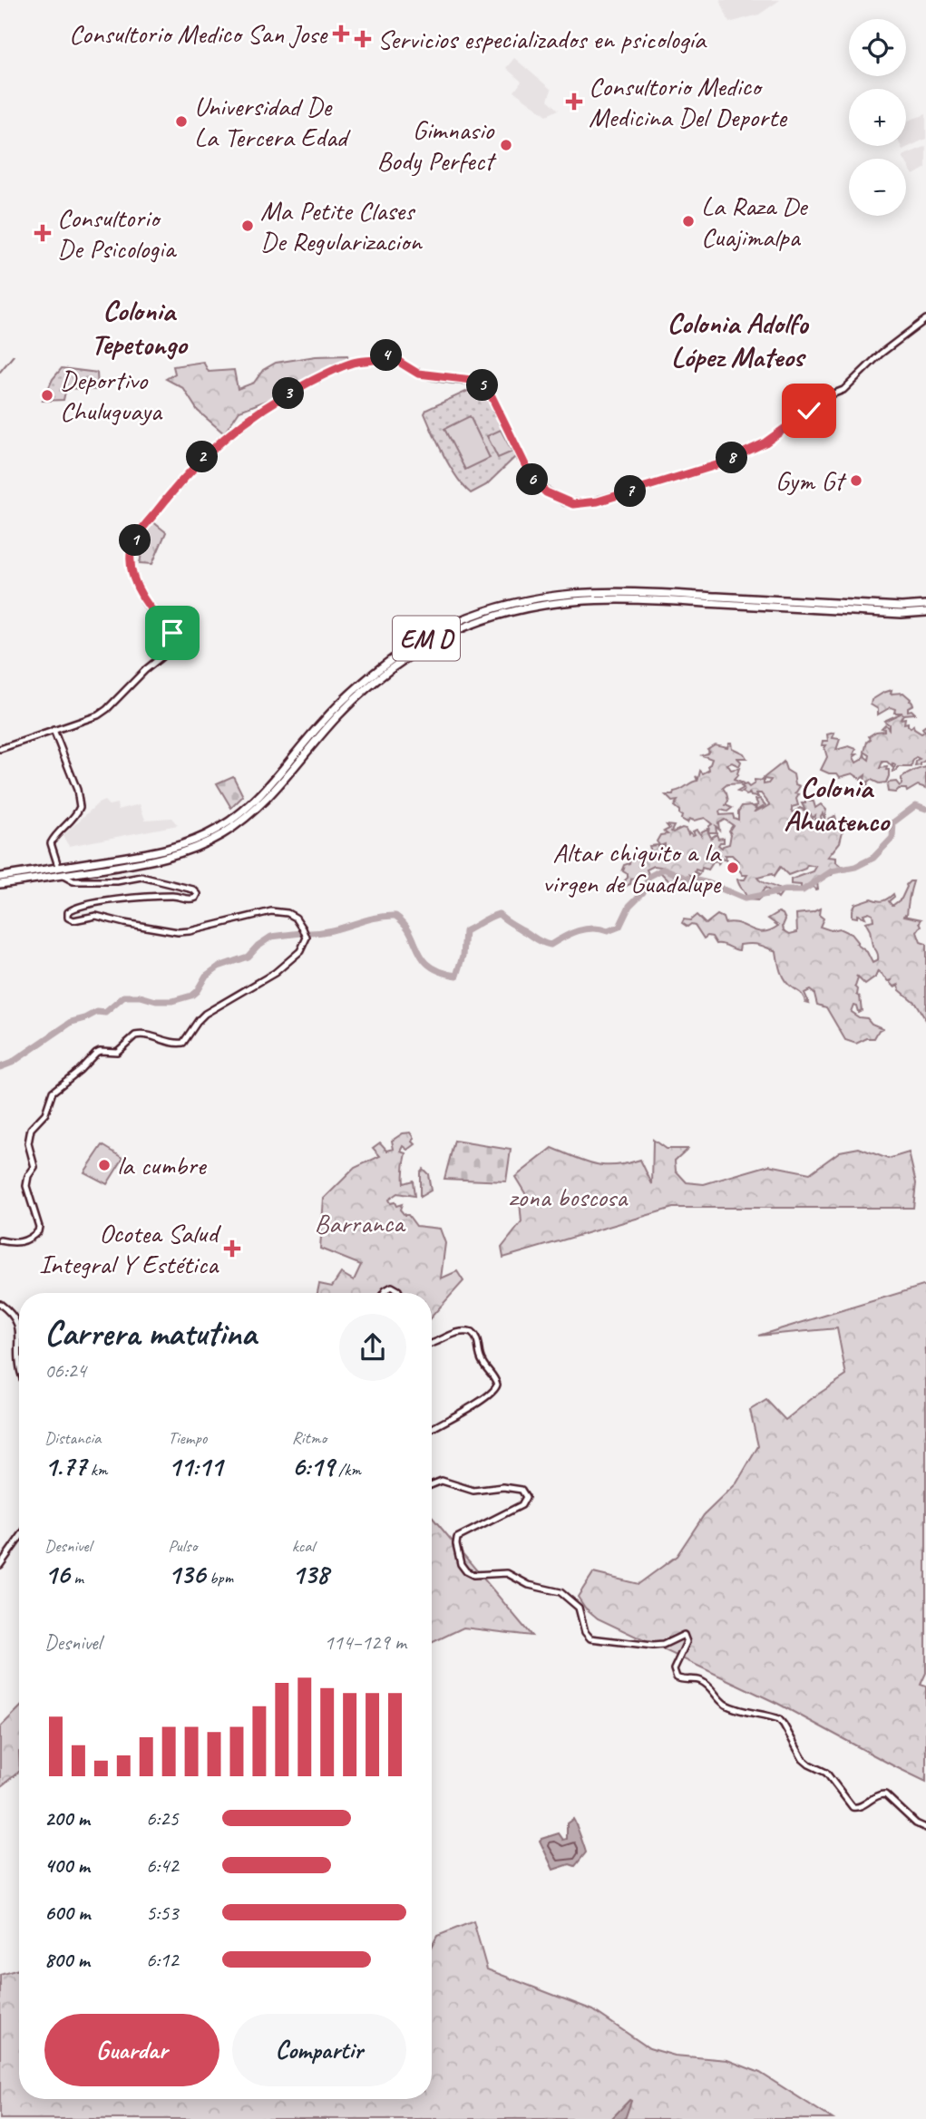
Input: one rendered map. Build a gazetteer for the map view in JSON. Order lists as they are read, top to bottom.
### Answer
{
  "streets": {
    "highway": ["EM D"]
  },
  "districts": ["Colonia Tepetongo", "Colonia Adolfo López Mateos", "Colonia Ahuatenco"],
  "parks": ["zona boscosa", "Barranca"],
  "places": {
    "health": [
      "Consultorio Medico San Jose",
      "Servicios especializados en psicología",
      "Consultorio Medico Medicina Del Deporte",
      "Consultorio De Psicologia",
      "Ocotea Salud Integral Y Estética"
    ],
    "other": [
      "Universidad De La Tercera Edad",
      "Gimnasio Body Perfect",
      "La Raza De Cuajimalpa",
      "Ma Petite Clases De Regularizacion",
      "Deportivo Chuluguaya",
      "Gym Gt",
      "Altar chiquito a la virgen de Guadalupe",
      "la cumbre"
    ]
  },
  "page": {
    "map_buttons": ["+", "−"],
    "pins": [
      "4",
      "5",
      "3",
      "2",
      "8",
      "6",
      "7",
      "1"
    ],
    "heading": ["Carrera matutina", "06:24"],
    "stats": [
      ["Distancia", "1.77 km"],
      ["Tiempo", "11:11"],
      ["Ritmo", "6:19 /km"],
      ["Desnivel", "16 m"],
      ["Pulso", "136 bpm"],
      ["kcal", "138"]
    ],
    "chart": ["Desnivel", "114–129 m"],
    "list": [
      {
        "name": "200 m",
        "note": "6:25"
      },
      {
        "name": "400 m",
        "note": "6:42"
      },
      {
        "name": "600 m",
        "note": "5:53"
      },
      {
        "name": "800 m",
        "note": "6:12"
      }
    ],
    "buttons": ["Guardar", "Compartir"]
  }
}
